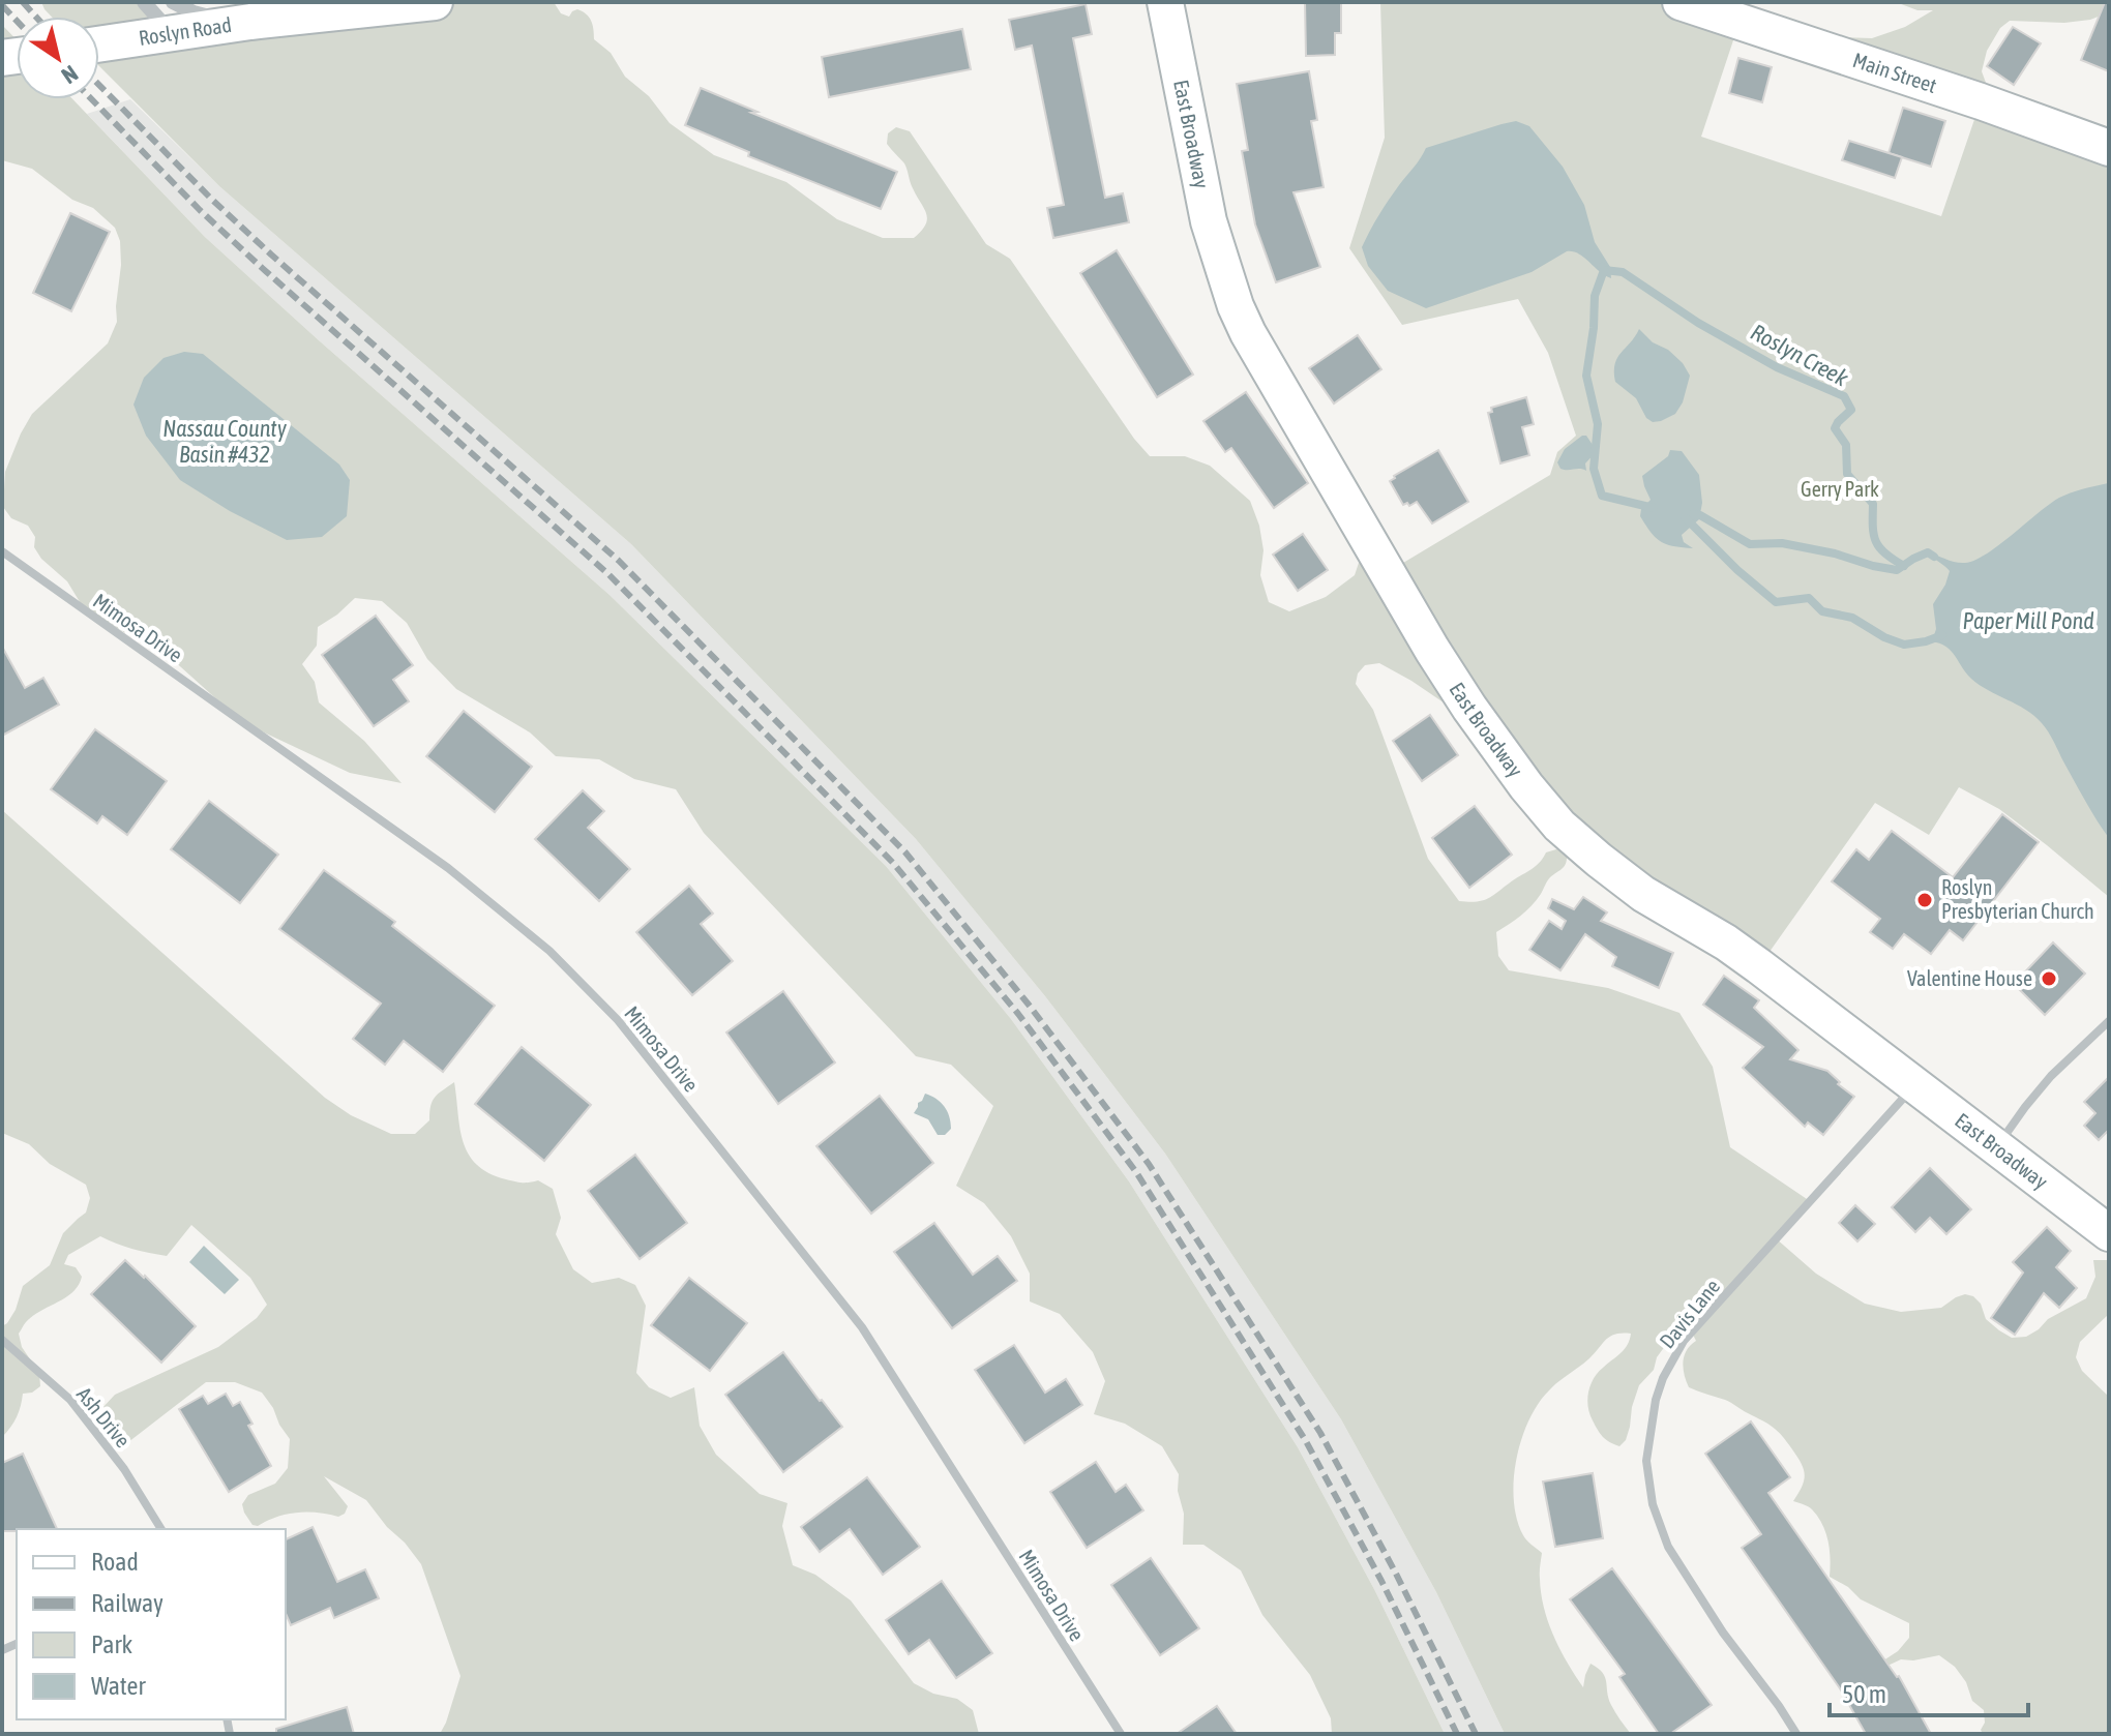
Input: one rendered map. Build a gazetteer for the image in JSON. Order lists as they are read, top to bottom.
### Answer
{
  "streets": {
    "main road": ["Roslyn Road", "Main Street", "East Broadway"],
    "street": ["Mimosa Drive", "Davis Lane", "Ash Drive"]
  },
  "crossings": [
    ["East Broadway", "Davis Lane"]
  ],
  "water": ["Roslyn Creek", "Nassau County Basin #432", "Paper Mill Pond"],
  "parks": ["Gerry Park"],
  "places": ["Roslyn Presbyterian Church", "Valentine House"],
  "legend": [
    "Road",
    "Railway",
    "Park",
    "Water"
  ],
  "scale_bar": "50 m",
  "north": "bottom right"
}
